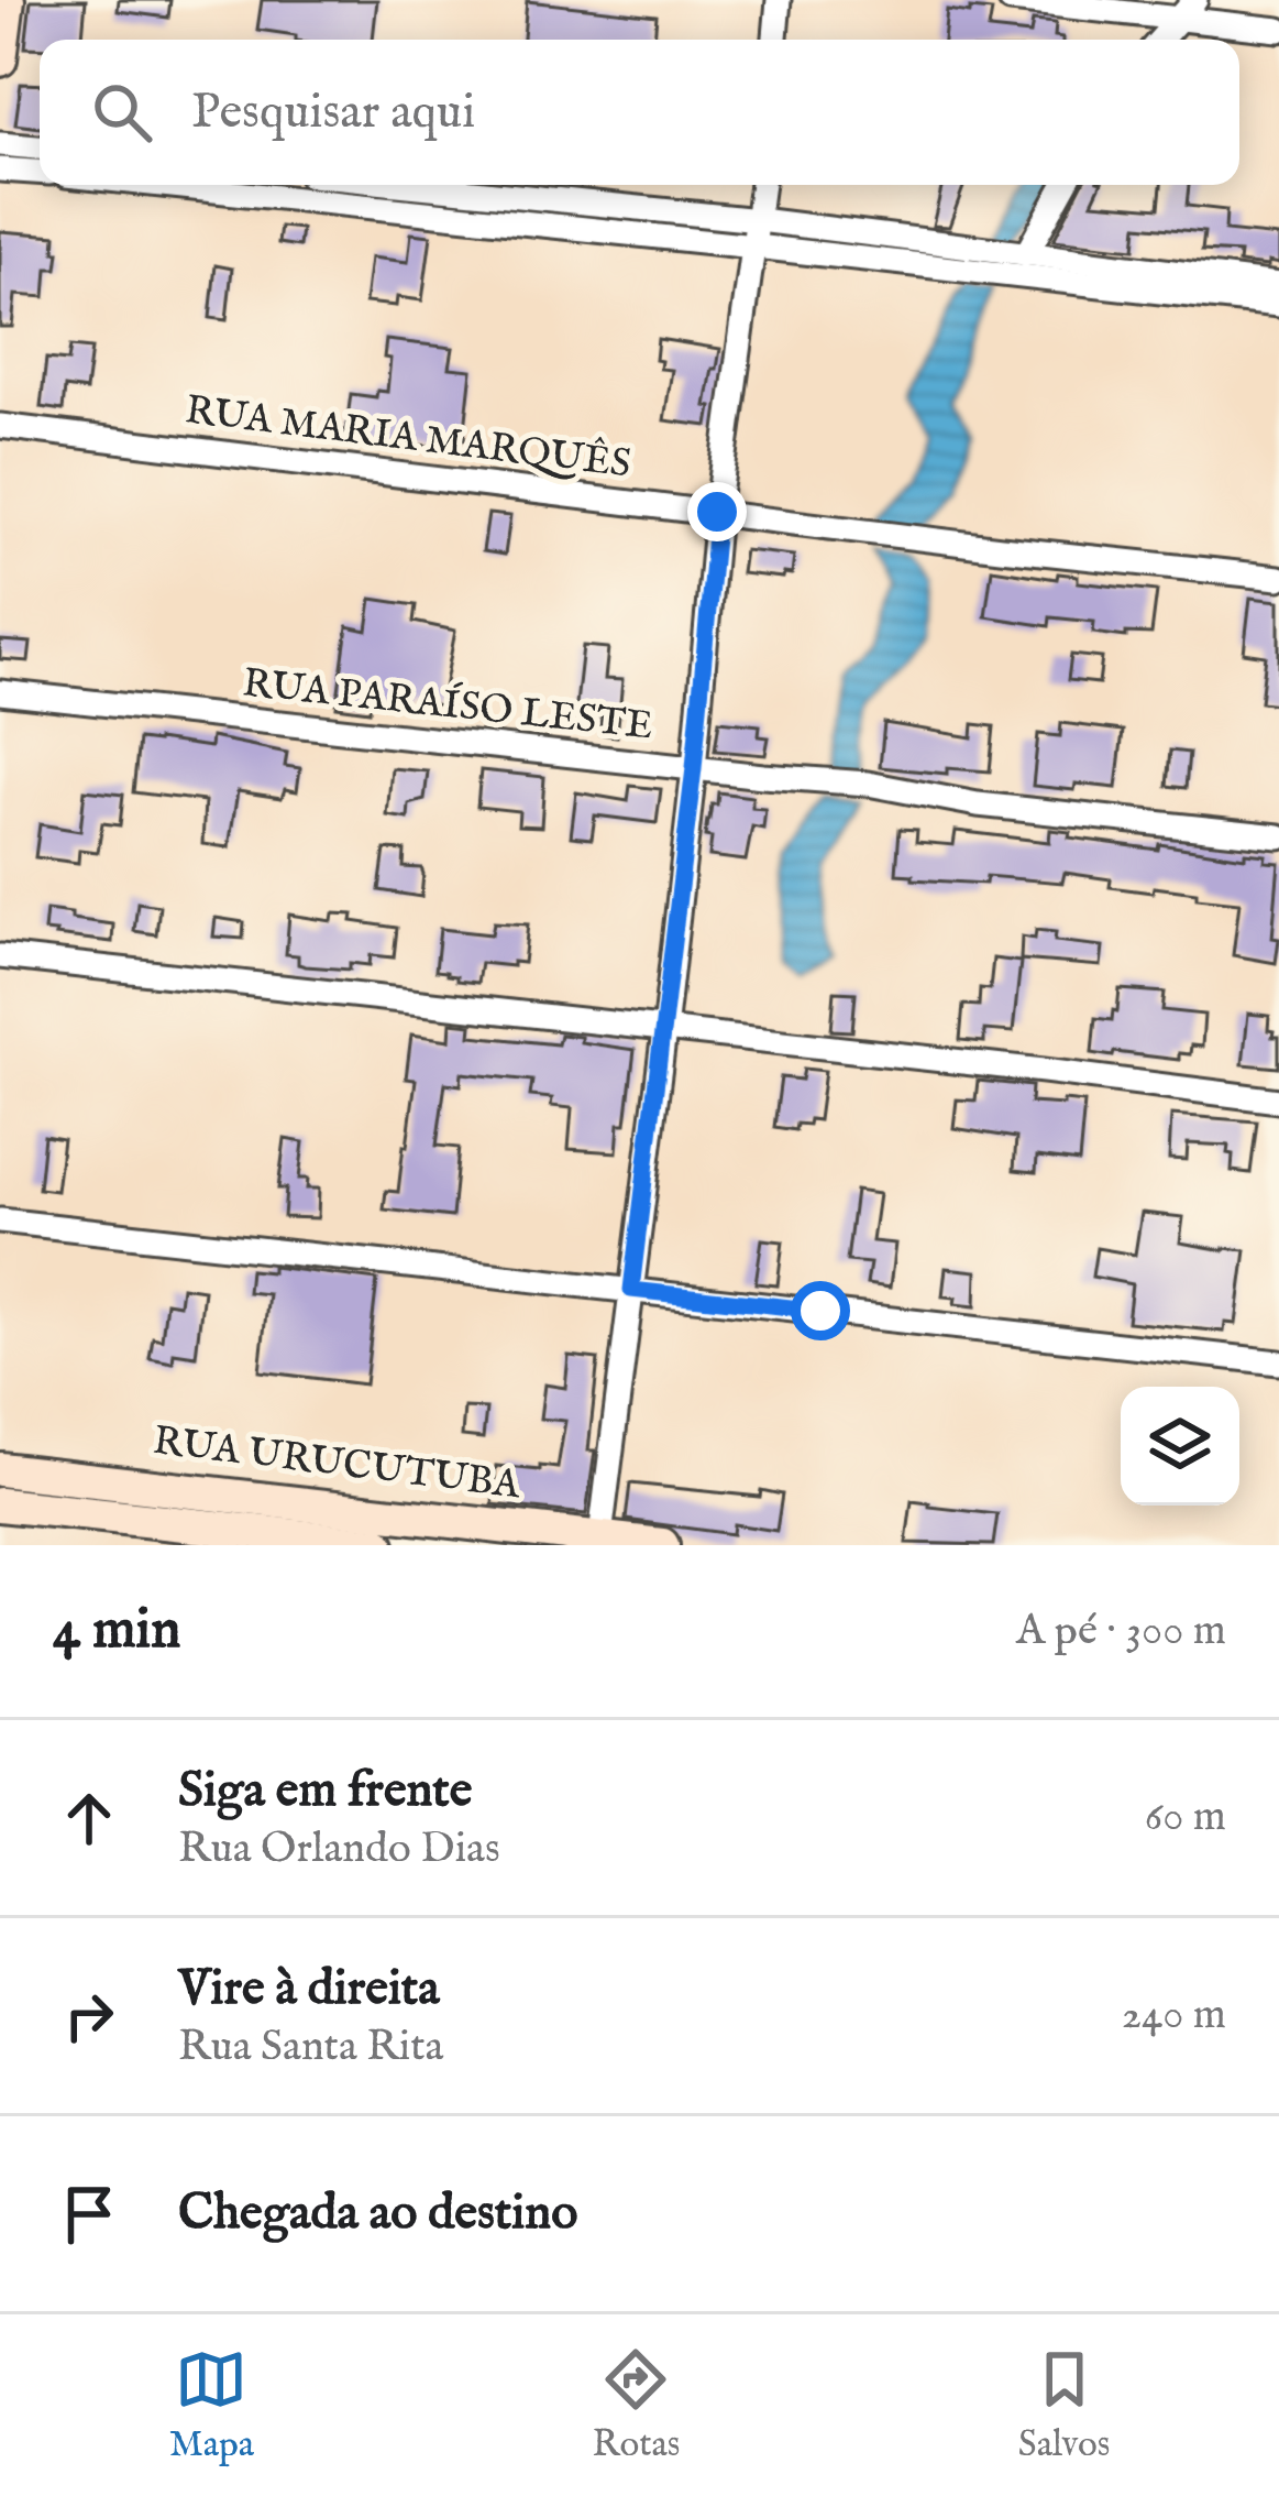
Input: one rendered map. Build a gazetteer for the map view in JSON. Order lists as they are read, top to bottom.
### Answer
{
  "streets": {
    "street": ["RUA MARIA MARQUÊS", "RUA PARAÍSO LESTE", "RUA URUCUTUBA"]
  },
  "page": {
    "search": "Pesquisar aqui",
    "heading": ["4 min", "A pé · 300 m"],
    "list": [
      ["Siga em frente", "Rua Orlando Dias", "60 m"],
      ["Vire à direita", "Rua Santa Rita", "240 m"],
      "Chegada ao destino"
    ],
    "nav": ["Mapa", "Rotas", "Salvos"]
  }
}
